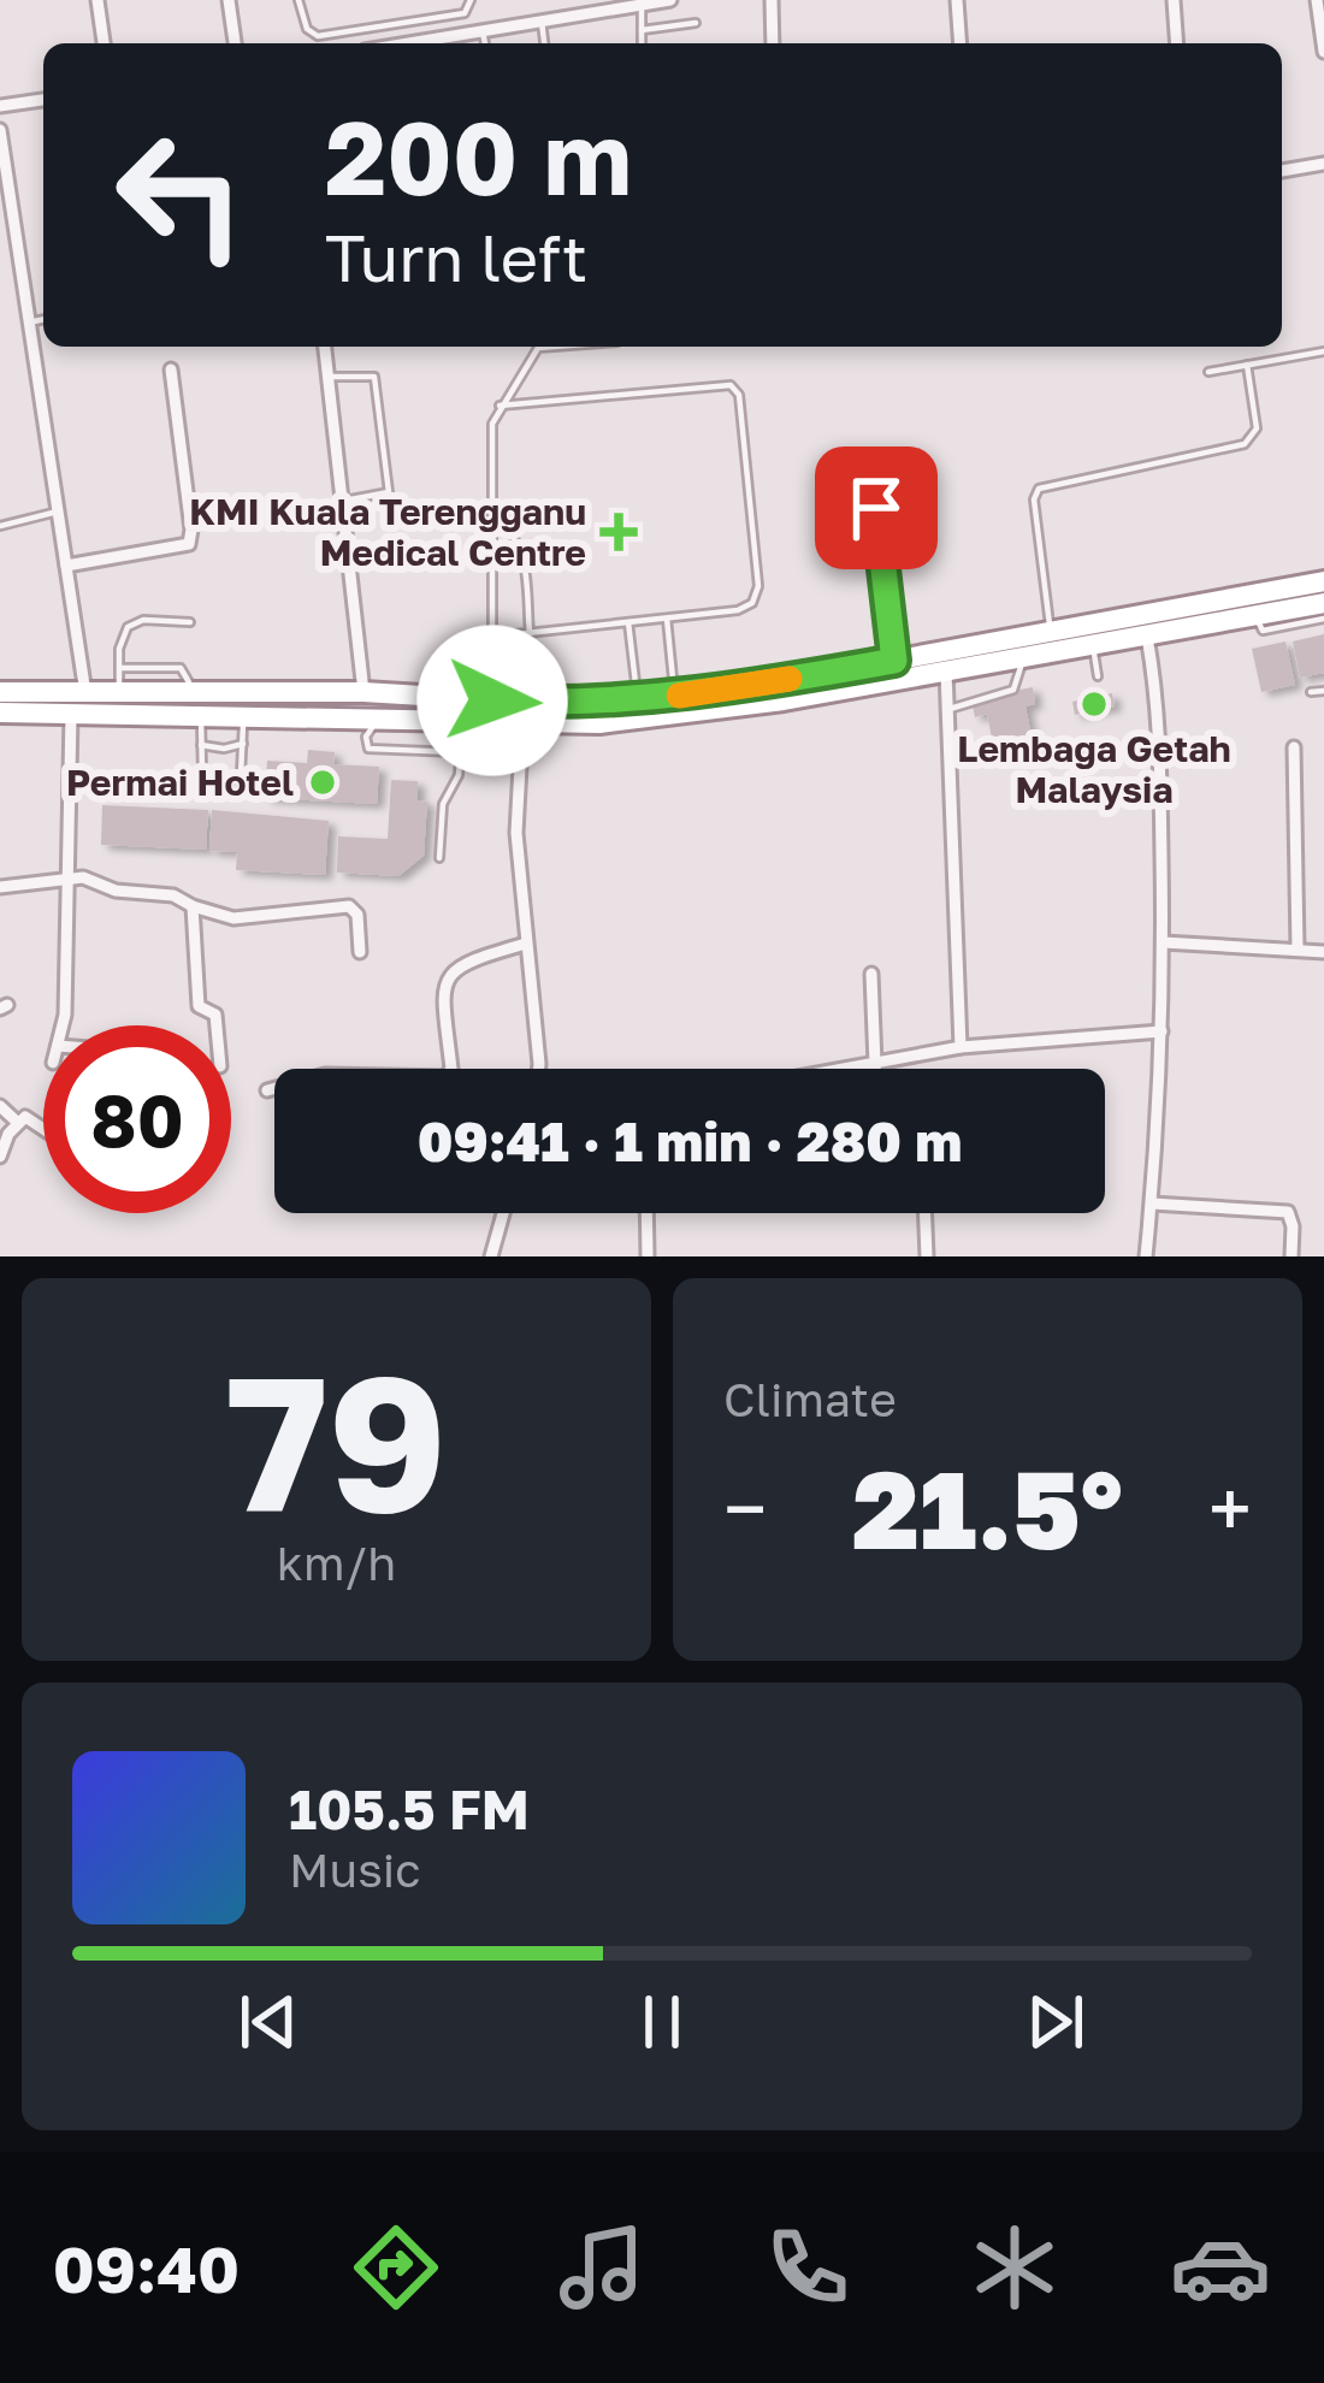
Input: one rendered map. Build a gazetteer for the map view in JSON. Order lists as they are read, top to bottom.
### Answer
{
  "places": {
    "health": ["KMI Kuala Terengganu Medical Centre"],
    "other": ["Lembaga Getah Malaysia", "Permai Hotel"]
  },
  "page": {
    "turn": ["200 m", "Turn left"],
    "limit": "80",
    "trip": "09:41 · 1 min · 280 m",
    "tile": [
      ["79", "km/h"],
      "Climate"
    ],
    "heat": ["−", "21.5°", "+"],
    "song": ["105.5 FM", "Music"],
    "tabs": "09:40"
  }
}
